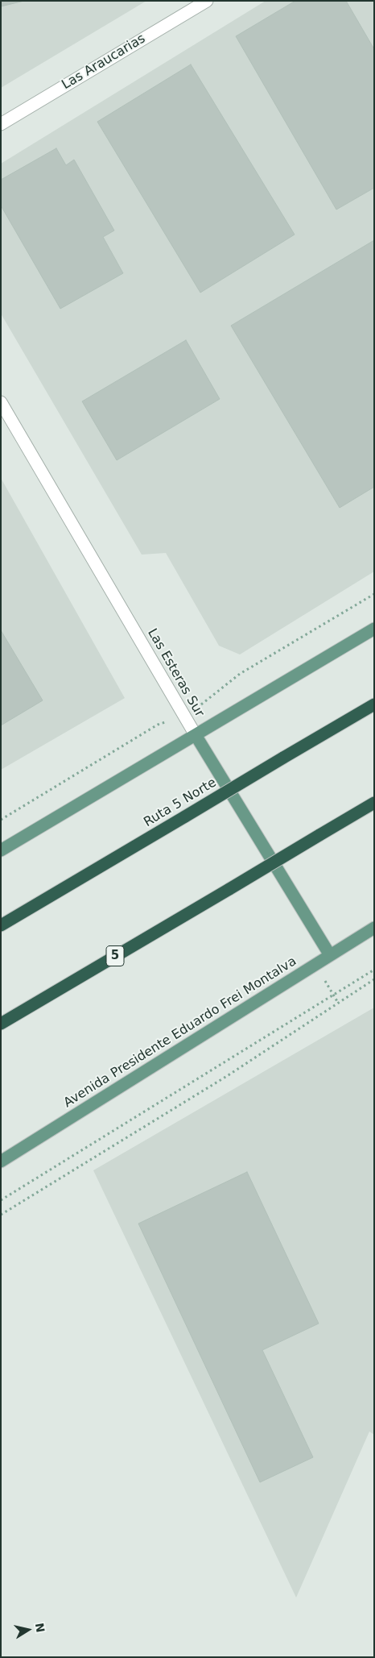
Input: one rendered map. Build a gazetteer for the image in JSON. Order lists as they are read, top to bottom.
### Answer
{
  "streets": {
    "highway": ["Ruta 5 Norte", "5"],
    "main road": ["Las Esteras Sur", "Avenida Presidente Eduardo Frei Montalva"],
    "street": ["Las Araucarias"]
  },
  "crossings": [
    ["Las Esteras Sur", "Avenida Presidente Eduardo Frei Montalva"]
  ],
  "north": "right"
}
